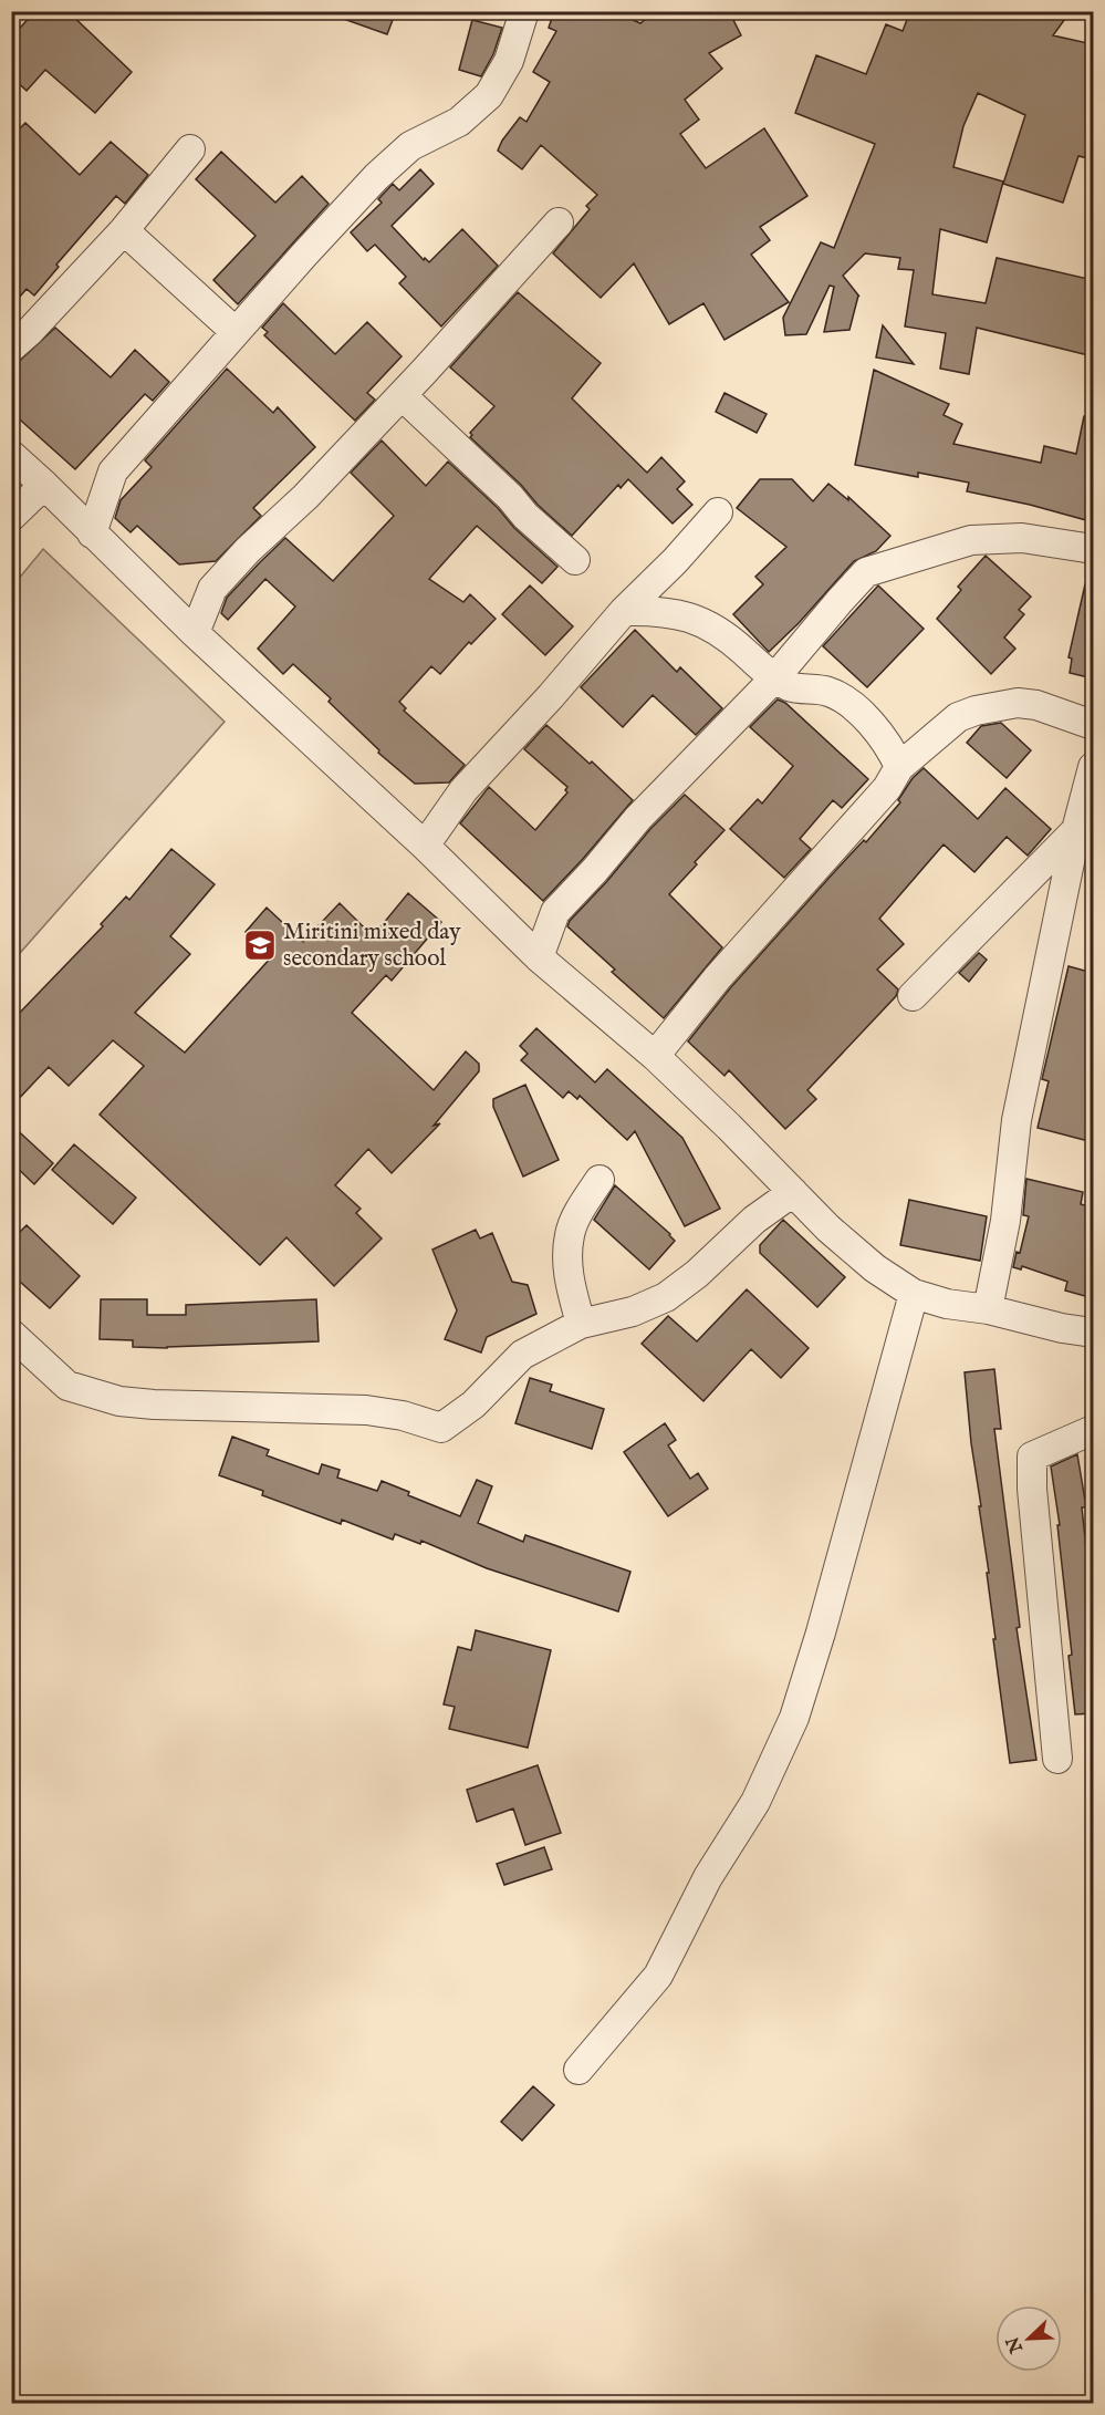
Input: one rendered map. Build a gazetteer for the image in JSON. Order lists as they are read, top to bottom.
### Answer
{
  "places": {
    "school or university": ["Miritini mixed day secondary school"]
  },
  "north": "bottom left"
}
